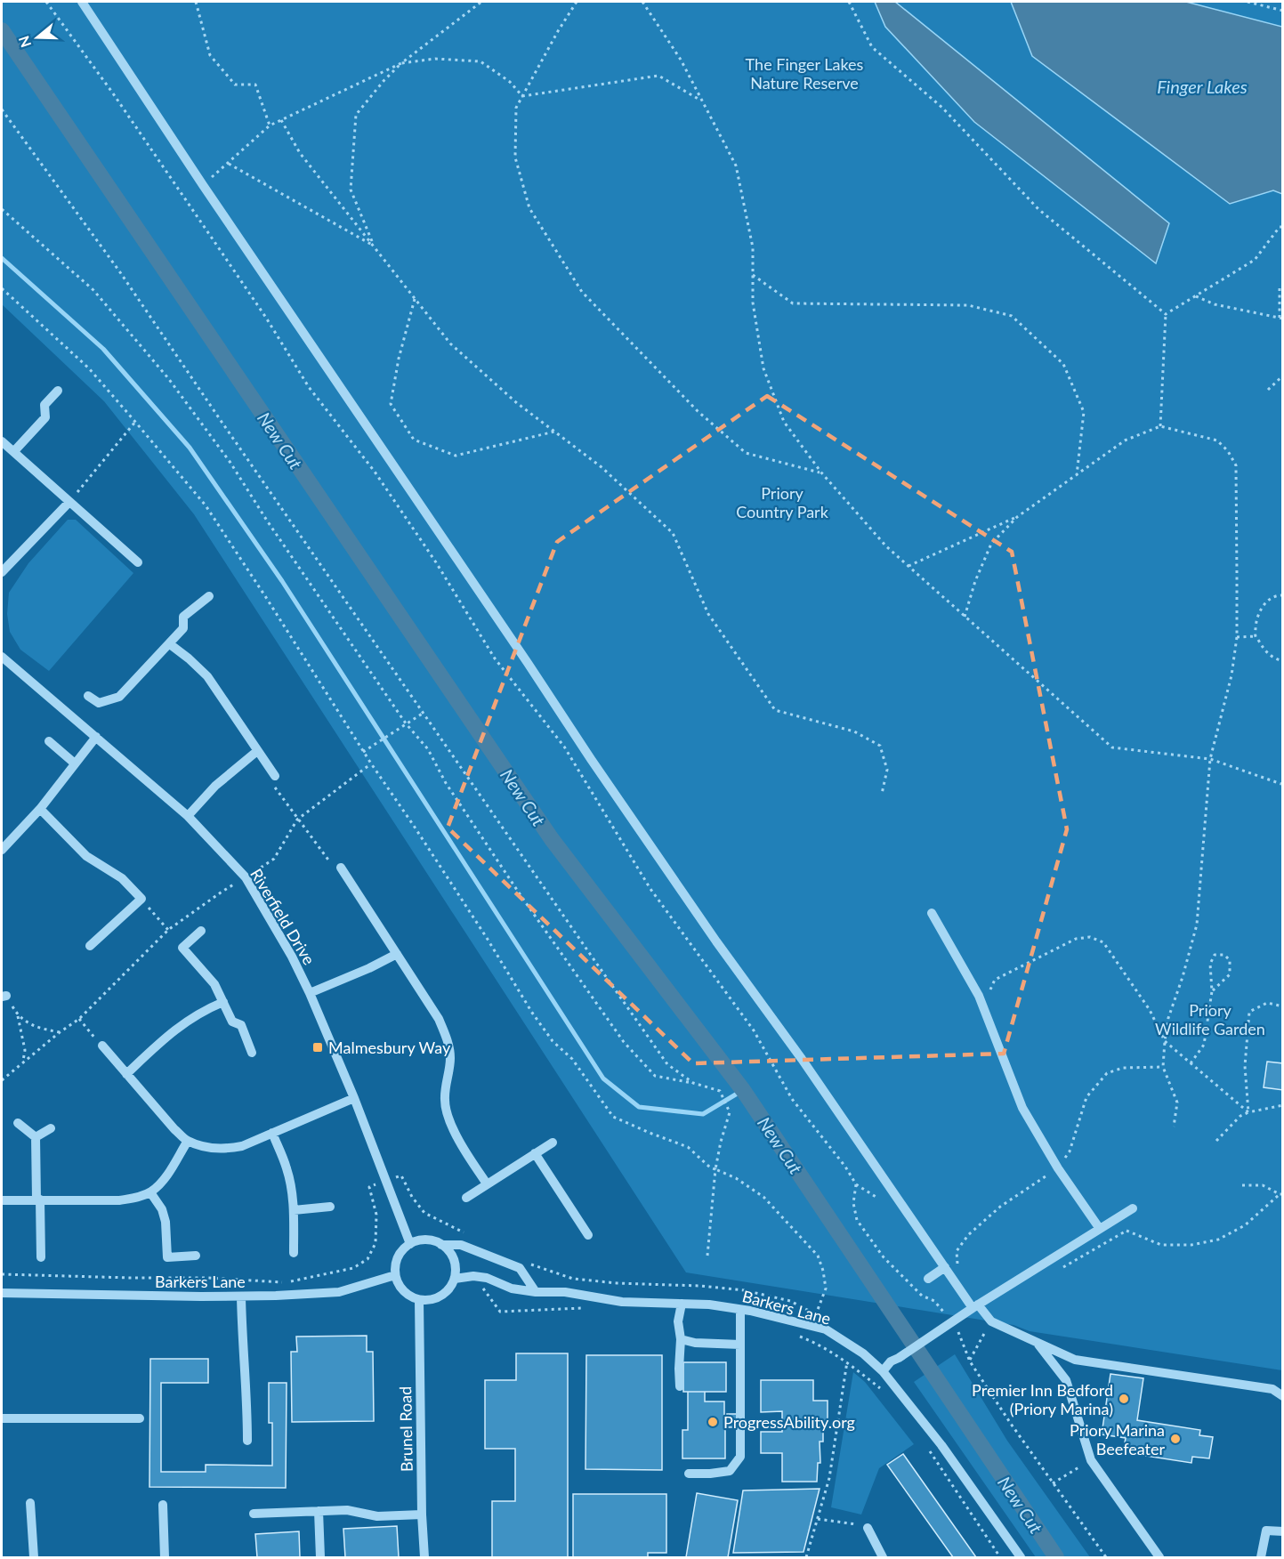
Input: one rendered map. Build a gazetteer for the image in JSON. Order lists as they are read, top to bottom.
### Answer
{
  "streets": {
    "street": ["Riverfield Drive", "Barkers Lane", "Brunel Road"]
  },
  "crossings": [
    ["Riverfield Drive", "Barkers Lane"],
    ["Riverfield Drive", "Brunel Road"],
    ["Barkers Lane", "Brunel Road"]
  ],
  "water": ["Finger Lakes", "New Cut"],
  "parks": ["The Finger Lakes Nature Reserve", "Priory Country Park", "Priory Wildlife Garden"],
  "places": {
    "transit": ["Malmesbury Way"],
    "other": ["Premier Inn Bedford (Priory Marina)", "ProgressAbility.org", "Priory Marina Beefeater"]
  },
  "north": "left"
}
